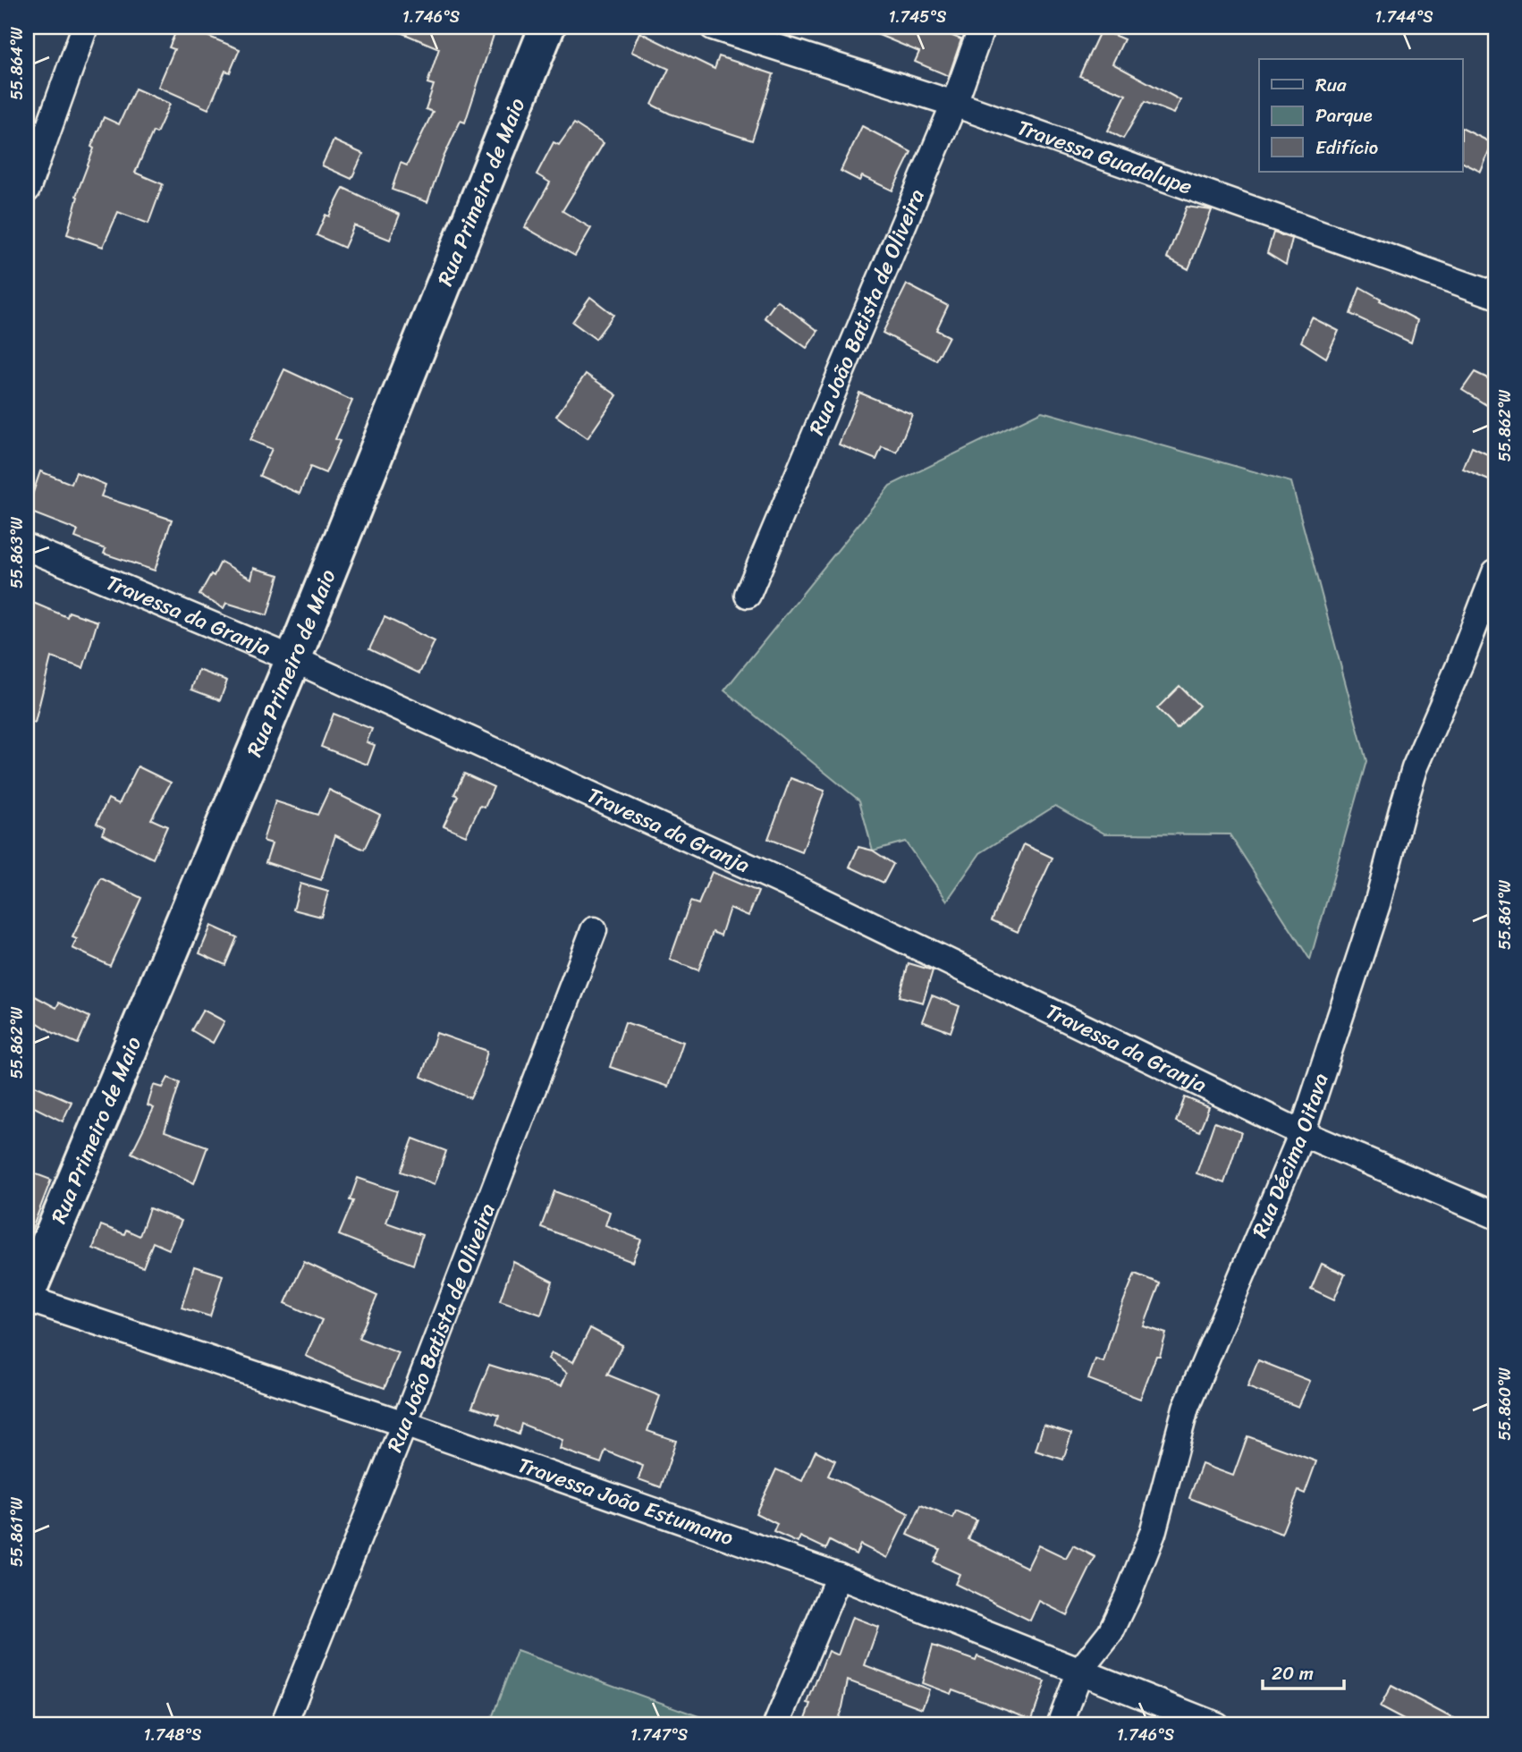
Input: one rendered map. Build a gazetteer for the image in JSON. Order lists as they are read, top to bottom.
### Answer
{
  "streets": {
    "street": [
      "Travessa Guadalupe",
      "Rua Primeiro de Maio",
      "Rua João Batista de Oliveira",
      "Travessa da Granja",
      "Rua Décima Oitava",
      "Travessa João Estumano"
    ]
  },
  "crossings": [
    ["Travessa Guadalupe", "Rua João Batista de Oliveira"],
    ["Rua Primeiro de Maio", "Travessa da Granja"],
    ["Rua Primeiro de Maio", "Travessa João Estumano"],
    ["Rua João Batista de Oliveira", "Travessa João Estumano"],
    ["Travessa da Granja", "Rua Décima Oitava"],
    ["Rua Décima Oitava", "Travessa João Estumano"]
  ],
  "legend": ["Rua", "Parque", "Edifício"],
  "scale_bar": "20 m",
  "coordinates": [
    "1.746°S",
    "1.745°S",
    "1.744°S",
    "55.864°W",
    "55.862°W",
    "55.863°W",
    "55.861°W",
    "55.860°W",
    "1.748°S",
    "1.747°S"
  ]
}
